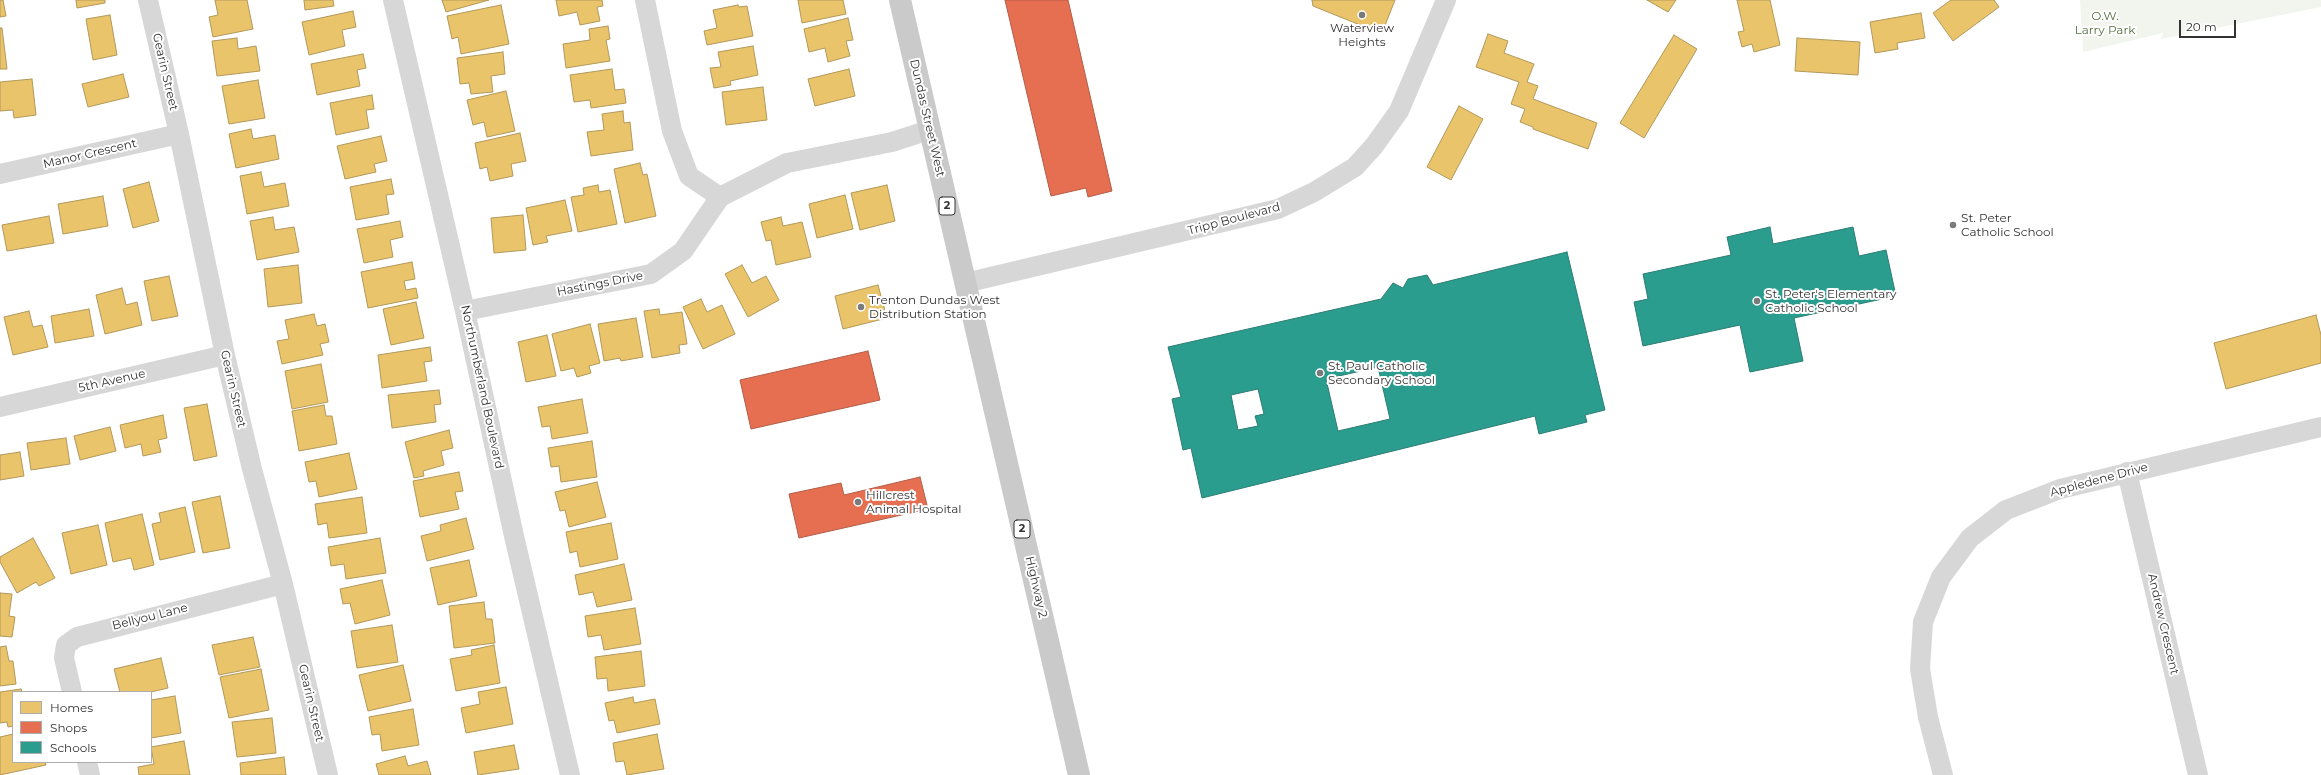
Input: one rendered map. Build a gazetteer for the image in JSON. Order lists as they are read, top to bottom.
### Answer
{
  "streets": {
    "main road": ["Dundas Street West", "2", "Highway 2"],
    "street": [
      "Gearin Street",
      "Manor Crescent",
      "Tripp Boulevard",
      "Hastings Drive",
      "5th Avenue",
      "Northumberland Boulevard",
      "Appledene Drive",
      "Bellyou Lane",
      "Andrew Crescent"
    ]
  },
  "crossings": [
    ["Gearin Street", "Manor Crescent"],
    ["Gearin Street", "5th Avenue"],
    ["Gearin Street", "Bellyou Lane"],
    ["Dundas Street West", "Tripp Boulevard"],
    ["Dundas Street West", "Hastings Drive"],
    ["Dundas Street West", "Highway 2"],
    ["Tripp Boulevard", "Highway 2"],
    ["Hastings Drive", "Northumberland Boulevard"],
    ["Appledene Drive", "Andrew Crescent"]
  ],
  "parks": ["O.W. Larry Park"],
  "places": [
    "Waterview Heights",
    "St. Peter Catholic School",
    "St. Peter's Elementary Catholic School",
    "Trenton Dundas West Distribution Station",
    "St. Paul Catholic Secondary School",
    "Hillcrest Animal Hospital"
  ],
  "legend": ["Homes", "Shops", "Schools"],
  "scale_bar": "20 m"
}
